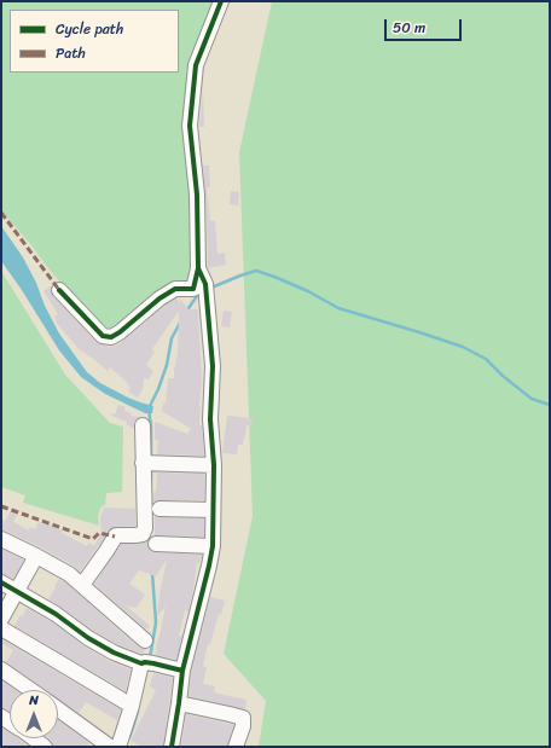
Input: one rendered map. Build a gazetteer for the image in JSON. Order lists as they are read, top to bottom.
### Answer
{
  "legend": ["Cycle path", "Path"],
  "scale_bar": "50 m",
  "north": "top"
}
